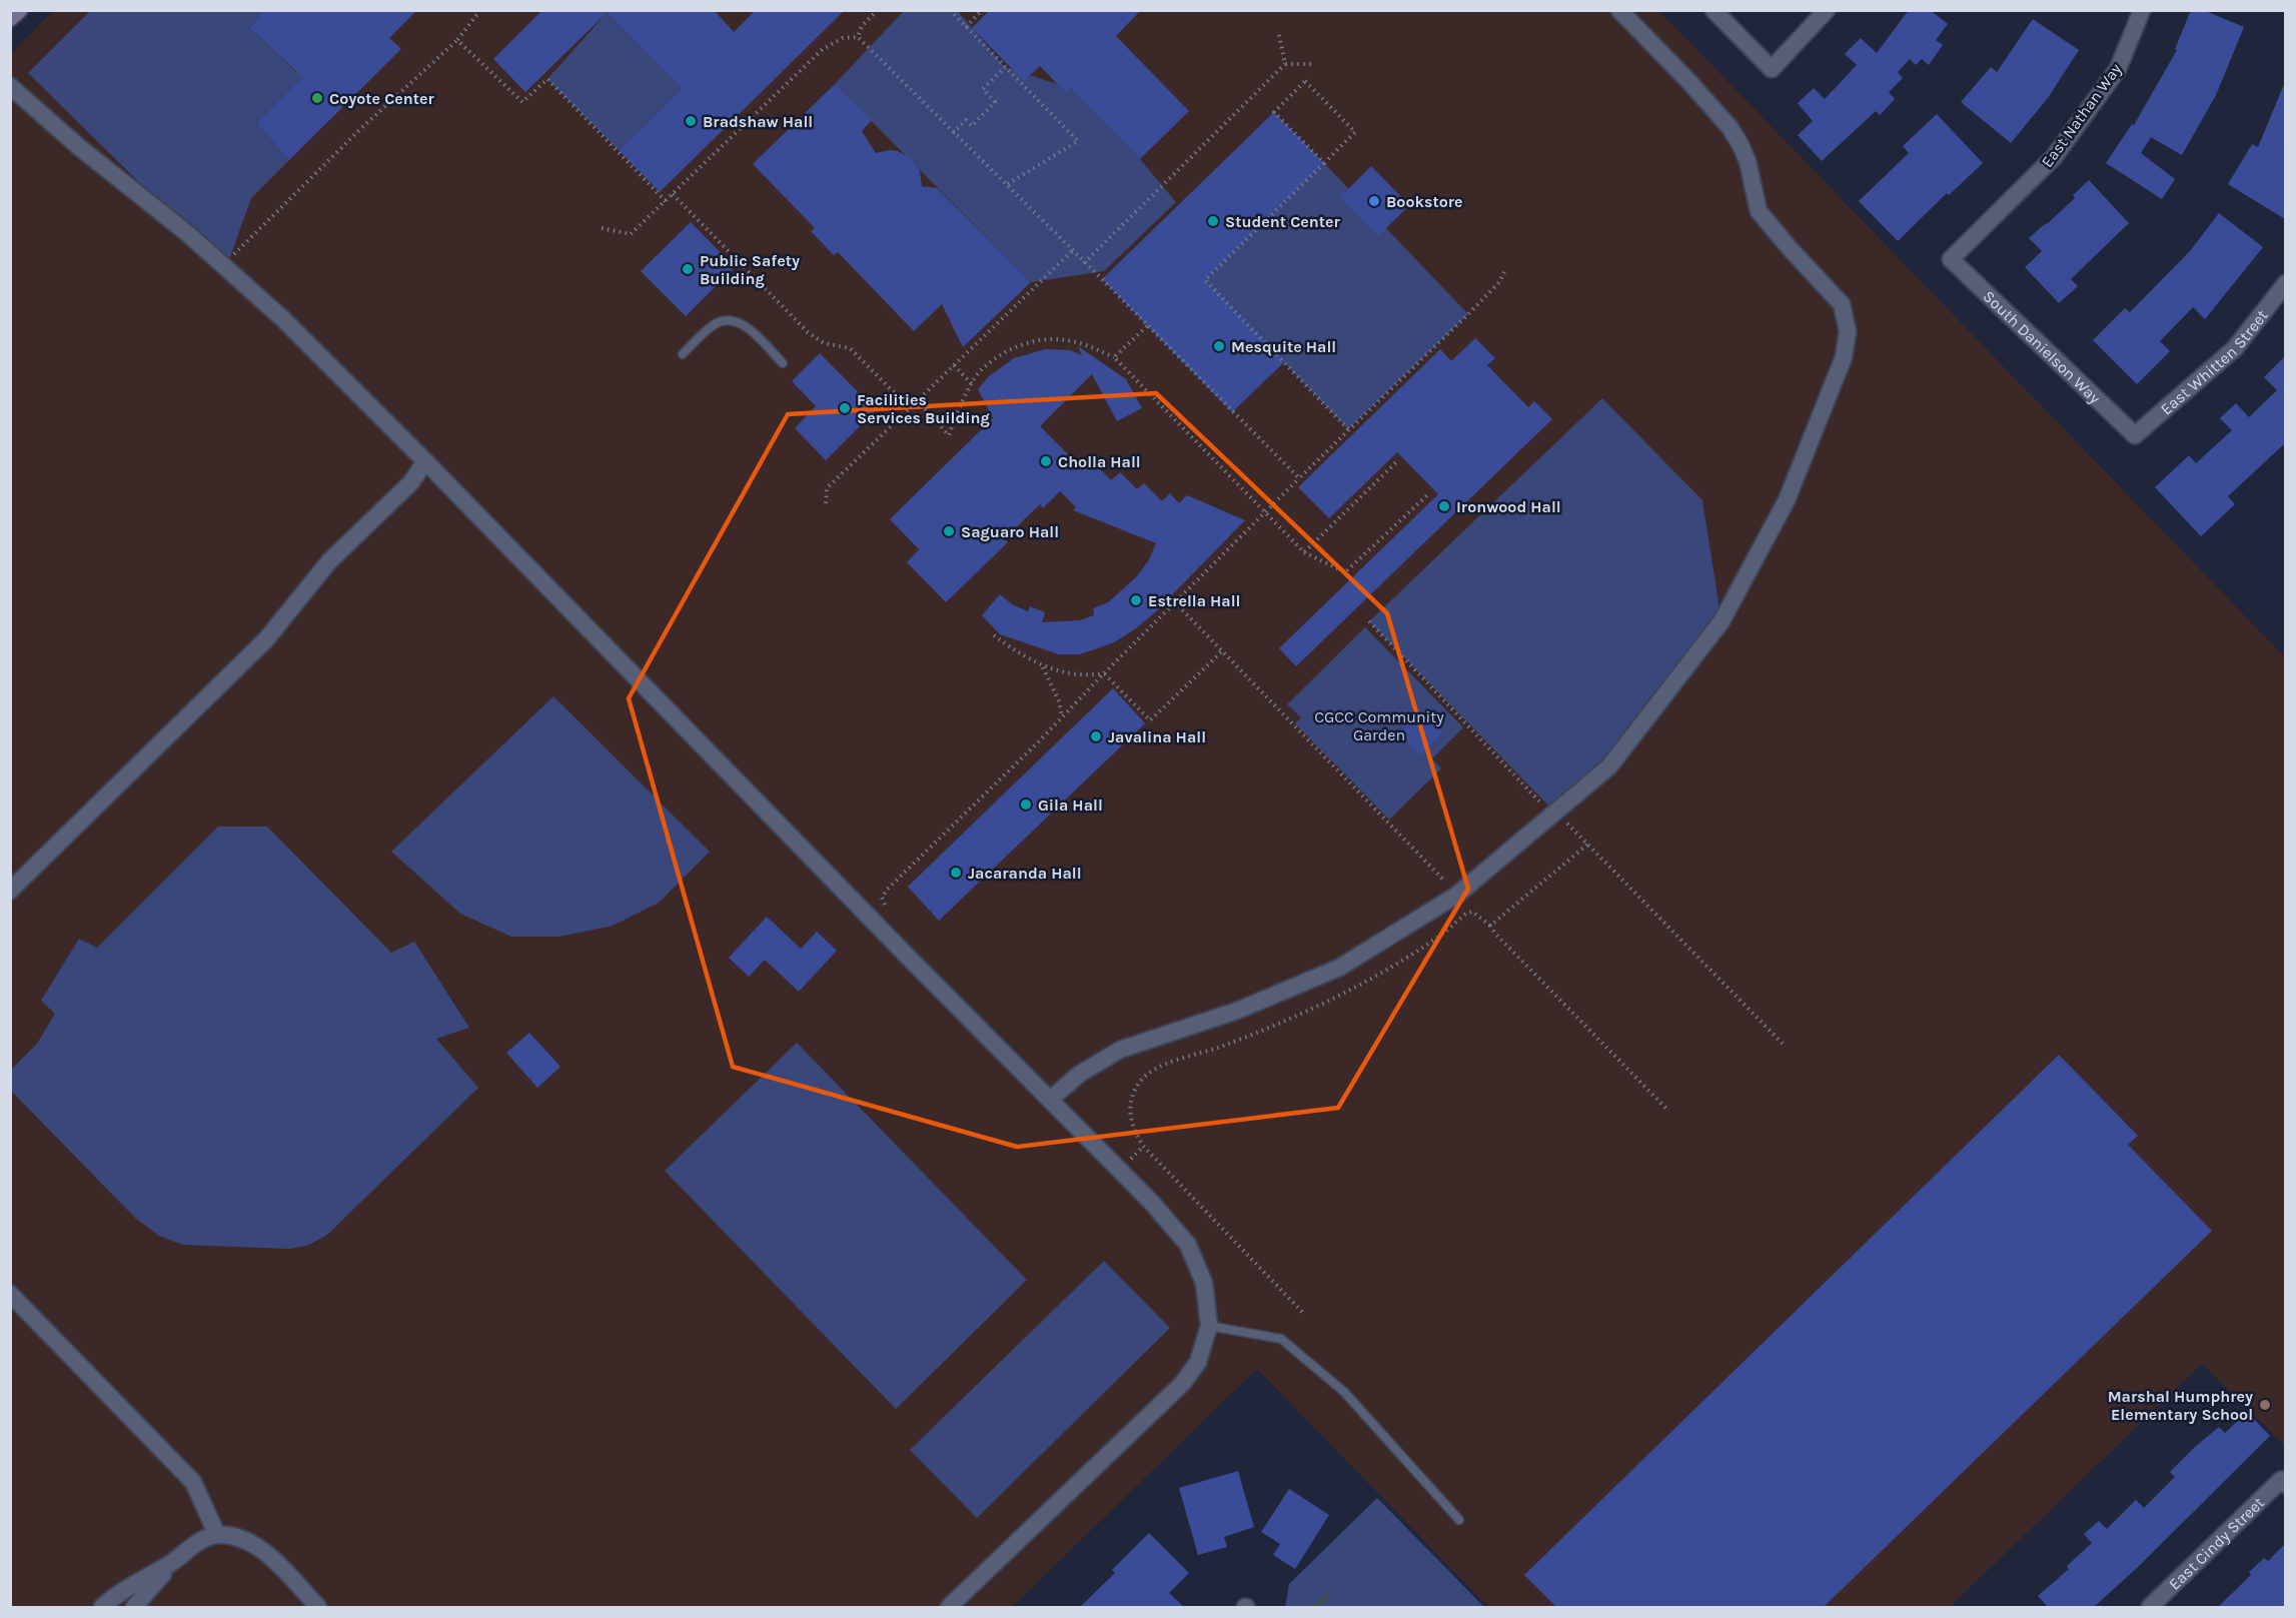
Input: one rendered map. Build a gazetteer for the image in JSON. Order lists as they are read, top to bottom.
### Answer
{
  "streets": {
    "street": [
      "East Nathan Way",
      "South Danielson Way",
      "East Whitten Street",
      "East Cindy Street"
    ]
  },
  "crossings": [
    ["East Nathan Way", "South Danielson Way"],
    ["South Danielson Way", "East Whitten Street"]
  ],
  "parks": ["CGCC Community Garden"],
  "places": [
    "Coyote Center",
    "Bradshaw Hall",
    "Bookstore",
    "Student Center",
    "Public Safety Building",
    "Mesquite Hall",
    "Facilities Services Building",
    "Cholla Hall",
    "Ironwood Hall",
    "Saguaro Hall",
    "Estrella Hall",
    "Javalina Hall",
    "Gila Hall",
    "Jacaranda Hall",
    "Marshal Humphrey Elementary School"
  ]
}
